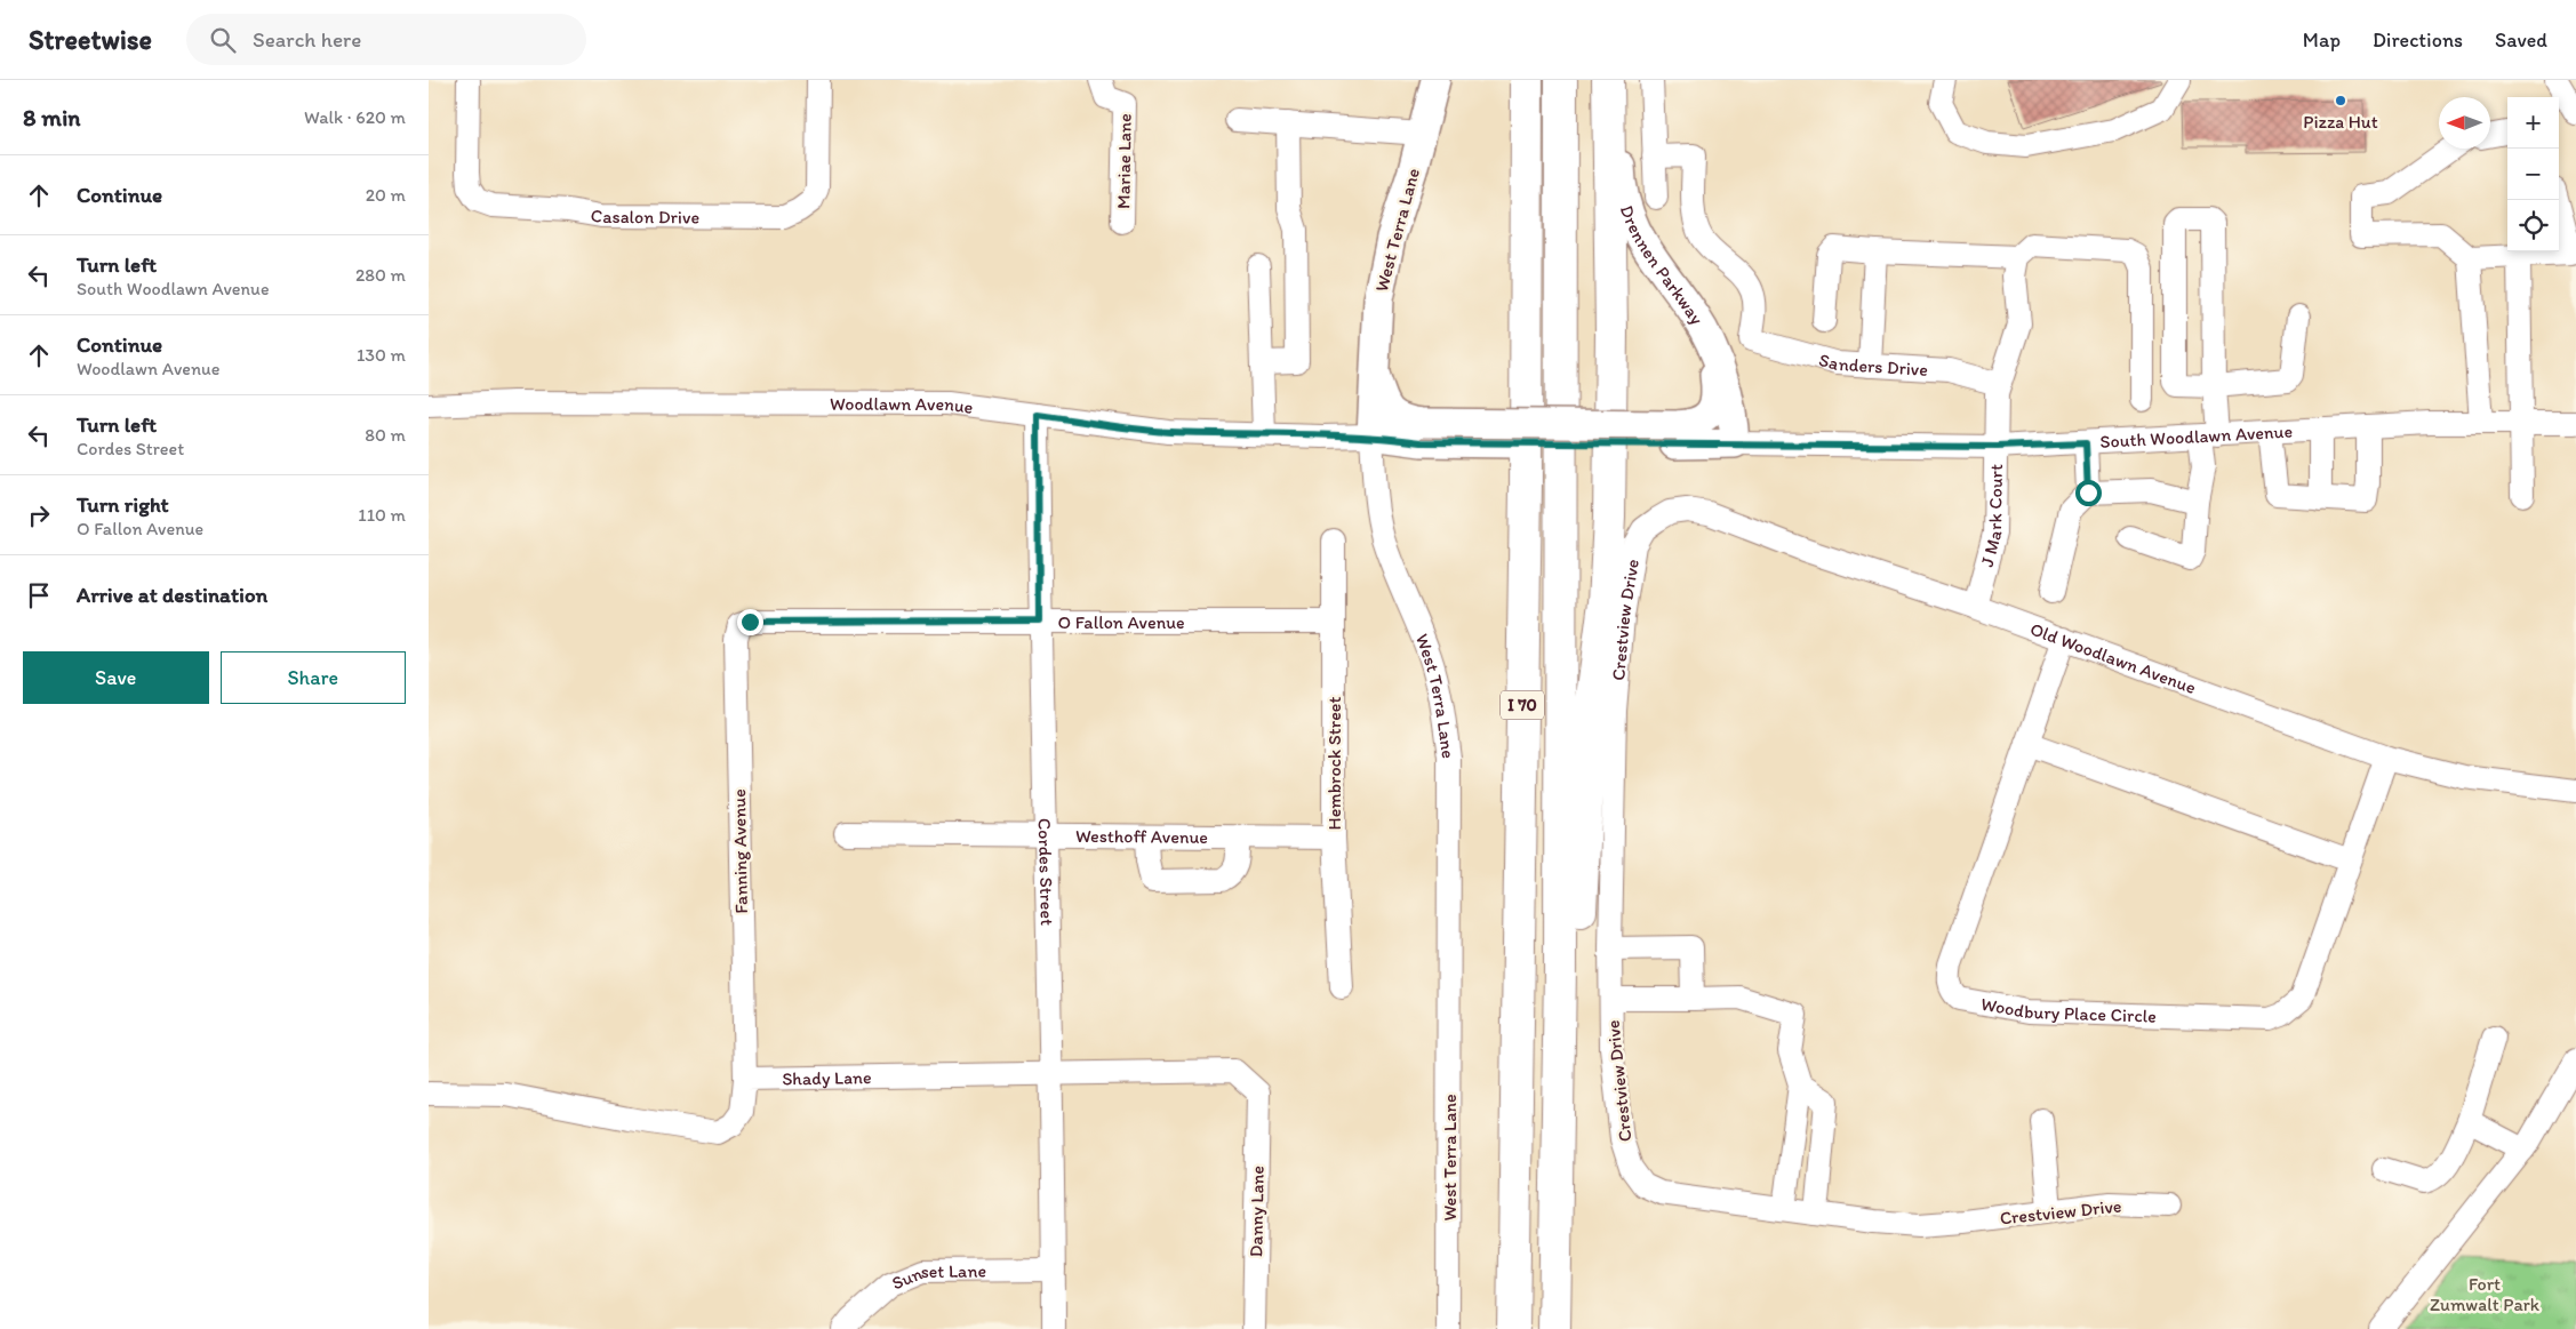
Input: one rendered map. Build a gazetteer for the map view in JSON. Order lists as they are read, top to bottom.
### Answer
{
  "streets": {
    "highway": ["I 70"],
    "main road": ["West Terra Lane", "Drennen Parkway", "South Woodlawn Avenue"],
    "street": [
      "Mariae Lane",
      "Casalon Drive",
      "Sanders Drive",
      "Woodlawn Avenue",
      "J Mark Court",
      "Crestview Drive",
      "O Fallon Avenue",
      "Old Woodlawn Avenue",
      "Hembrock Street",
      "Westhoff Avenue",
      "Fanning Avenue",
      "Cordes Street",
      "Woodbury Place Circle",
      "Shady Lane",
      "Danny Lane",
      "Sunset Lane"
    ]
  },
  "crossings": [
    ["West Terra Lane", "Woodlawn Avenue"],
    ["West Terra Lane", "South Woodlawn Avenue"],
    ["Drennen Parkway", "South Woodlawn Avenue"],
    ["Sanders Drive", "J Mark Court"],
    ["Woodlawn Avenue", "South Woodlawn Avenue"],
    ["Woodlawn Avenue", "Cordes Street"],
    ["South Woodlawn Avenue", "J Mark Court"],
    ["J Mark Court", "Old Woodlawn Avenue"],
    ["Crestview Drive", "Old Woodlawn Avenue"],
    ["O Fallon Avenue", "Hembrock Street"],
    ["O Fallon Avenue", "Fanning Avenue"],
    ["O Fallon Avenue", "Cordes Street"],
    ["Old Woodlawn Avenue", "Woodbury Place Circle"],
    ["Hembrock Street", "Westhoff Avenue"],
    ["Westhoff Avenue", "Cordes Street"],
    ["Fanning Avenue", "Shady Lane"],
    ["Cordes Street", "Shady Lane"],
    ["Cordes Street", "Sunset Lane"],
    ["Shady Lane", "Danny Lane"]
  ],
  "parks": ["Fort Zumwalt Park"],
  "places": ["Pizza Hut"],
  "north": "left",
  "page": {
    "header": "Streetwise",
    "search": "Search here",
    "nav": ["Map", "Directions", "Saved"],
    "heading": ["8 min", "Walk · 620 m"],
    "map_buttons": ["+", "−"],
    "list": [
      ["Continue", "20 m"],
      ["Turn left", "South Woodlawn Avenue", "280 m"],
      ["Continue", "Woodlawn Avenue", "130 m"],
      ["Turn left", "Cordes Street", "80 m"],
      ["Turn right", "O Fallon Avenue", "110 m"],
      "Arrive at destination"
    ],
    "buttons": ["Save", "Share"]
  }
}
